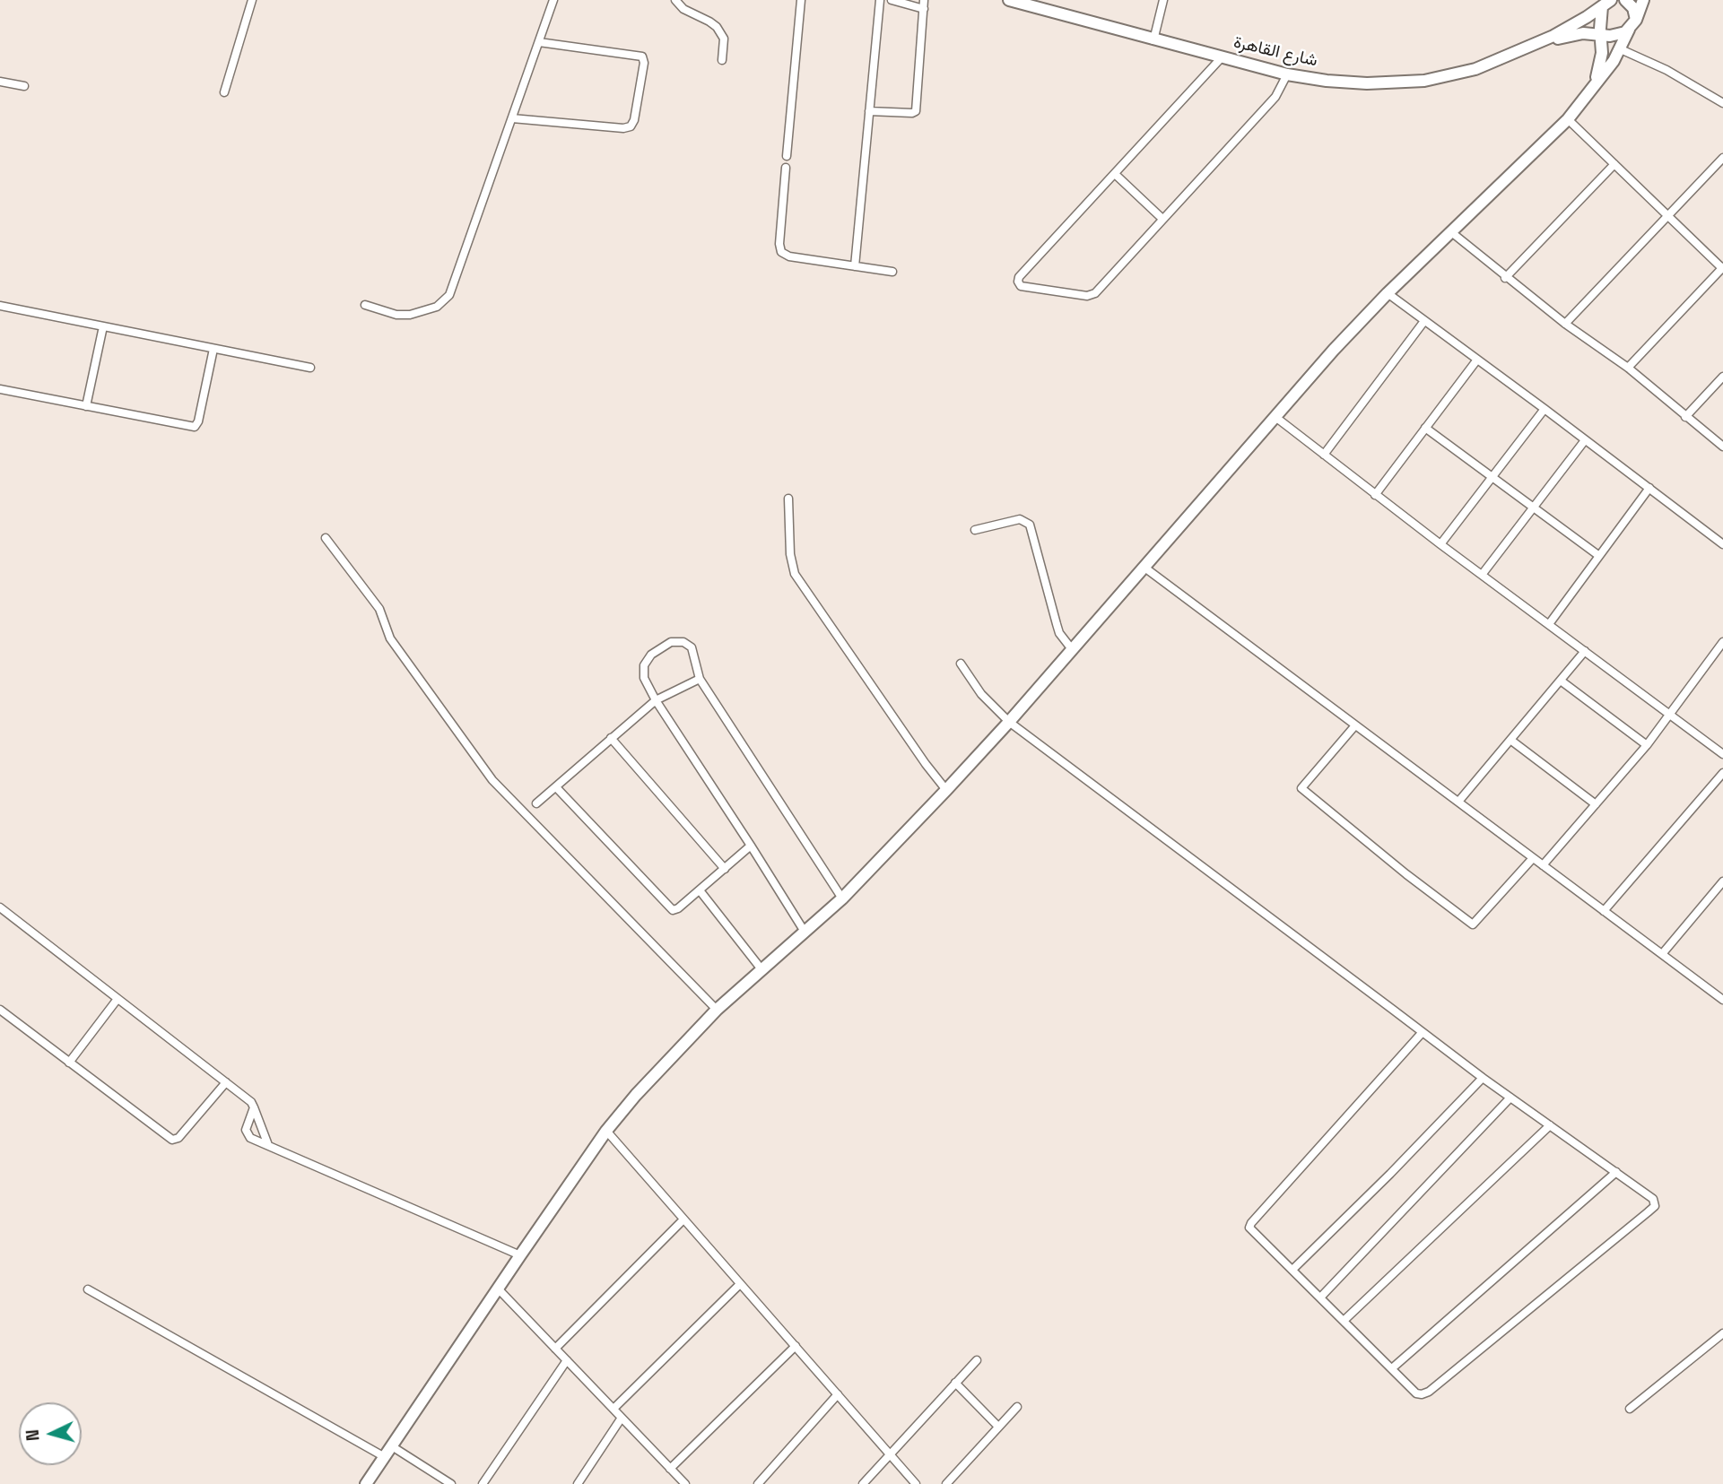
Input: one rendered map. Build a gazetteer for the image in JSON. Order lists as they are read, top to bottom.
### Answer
{
  "streets": {
    "main road": ["شارع القاهرة"]
  },
  "north": "left"
}
